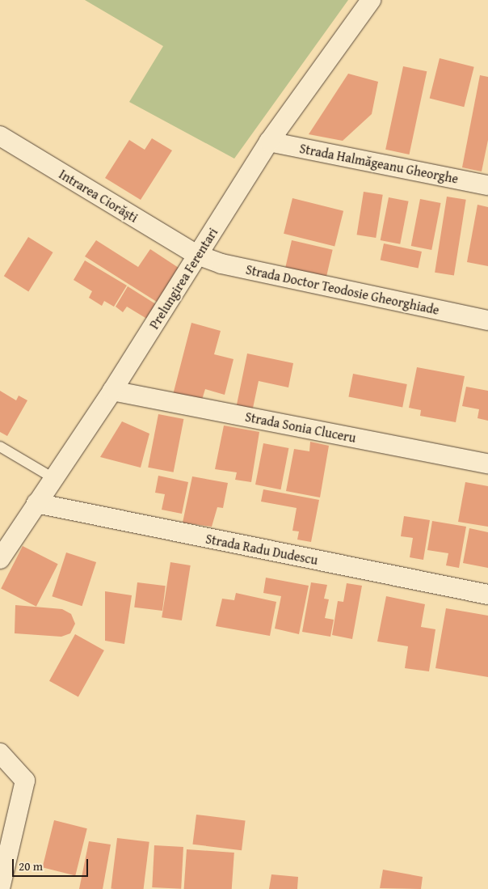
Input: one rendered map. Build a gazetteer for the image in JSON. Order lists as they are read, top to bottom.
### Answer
{
  "streets": {
    "street": [
      "Strada Halmăgeanu Gheorghe",
      "Intrarea Ciorăști",
      "Prelungirea Ferentari",
      "Strada Doctor Teodosie Gheorghiade",
      "Strada Sonia Cluceru",
      "Strada Radu Dudescu"
    ]
  },
  "crossings": [
    ["Strada Halmăgeanu Gheorghe", "Prelungirea Ferentari"],
    ["Intrarea Ciorăști", "Prelungirea Ferentari"],
    ["Intrarea Ciorăști", "Strada Doctor Teodosie Gheorghiade"],
    ["Prelungirea Ferentari", "Strada Doctor Teodosie Gheorghiade"],
    ["Prelungirea Ferentari", "Strada Sonia Cluceru"],
    ["Prelungirea Ferentari", "Strada Radu Dudescu"]
  ],
  "scale_bar": "20 m"
}
